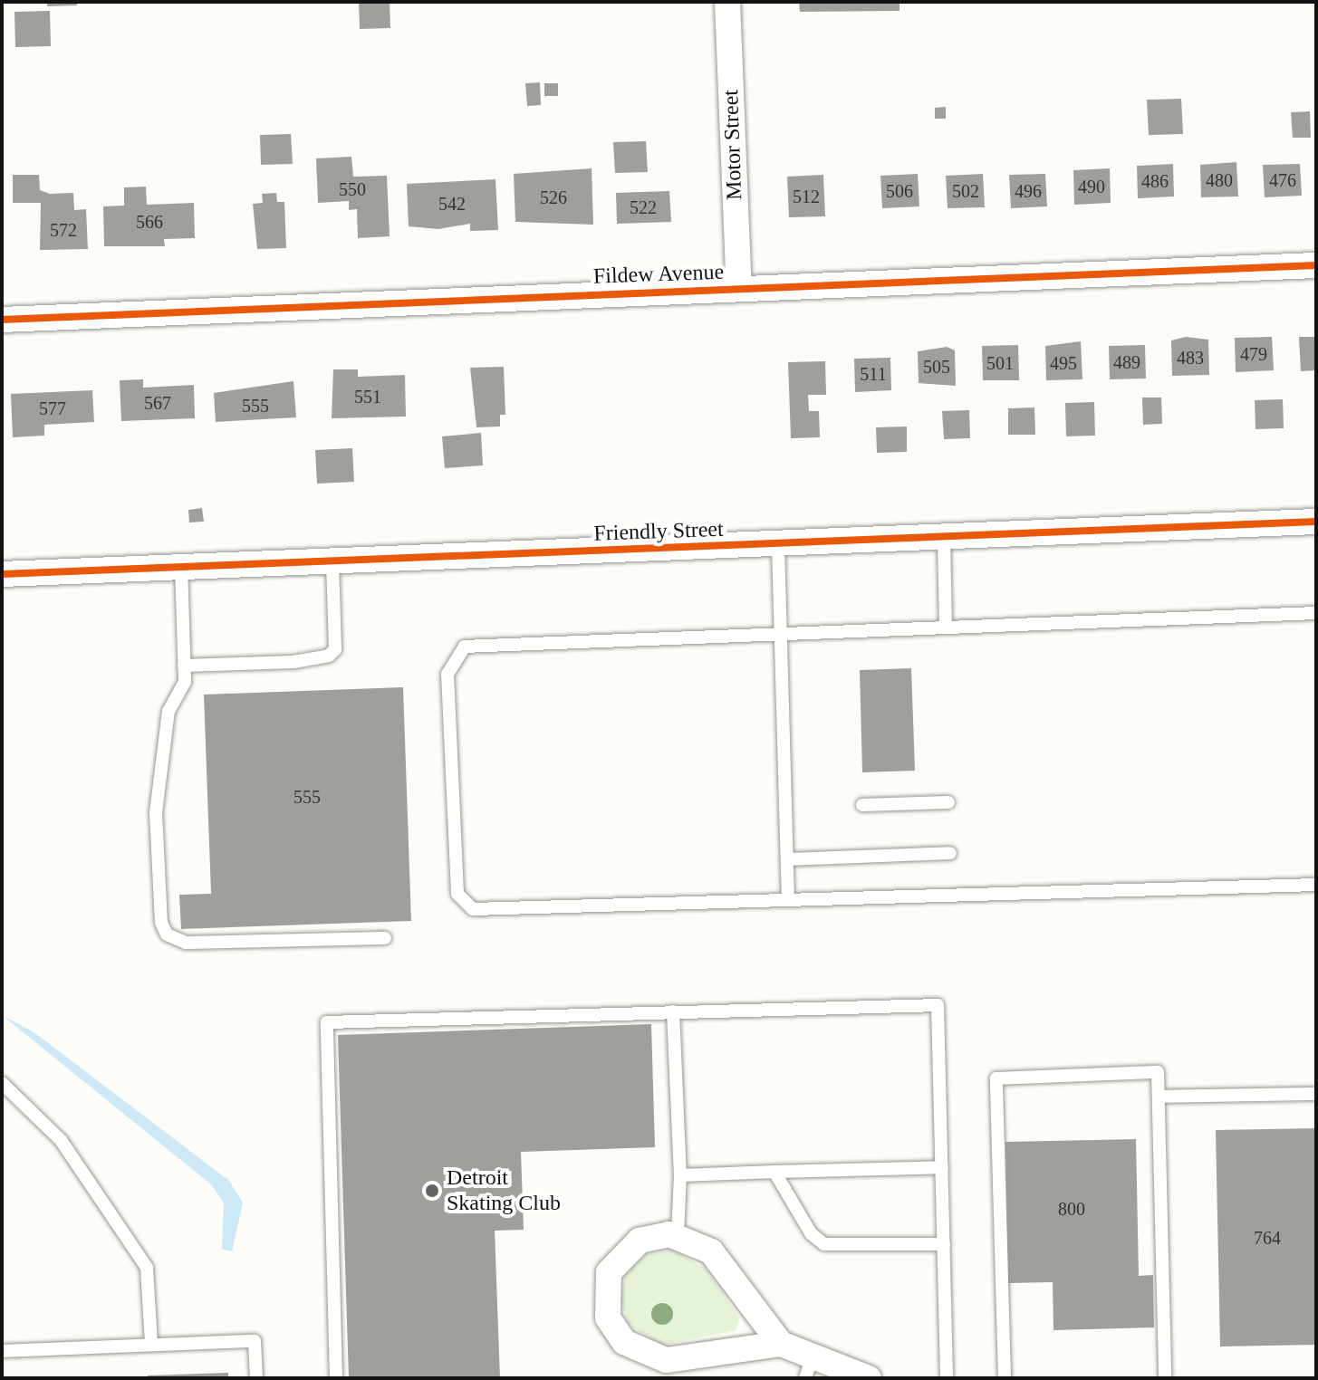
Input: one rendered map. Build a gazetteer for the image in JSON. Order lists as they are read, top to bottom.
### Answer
{
  "streets": {
    "street": ["Motor Street", "Fildew Avenue", "Friendly Street"]
  },
  "crossings": [
    ["Motor Street", "Fildew Avenue"]
  ],
  "places": ["Detroit Skating Club"],
  "house_numbers": [
    "480",
    "476",
    "486",
    "490",
    "550",
    "506",
    "502",
    "496",
    "512",
    "526",
    "542",
    "522",
    "566",
    "572",
    "479",
    "483",
    "489",
    "501",
    "495",
    "505",
    "511",
    "551",
    "567",
    "555",
    "577",
    "555",
    "800",
    "764"
  ]
}
